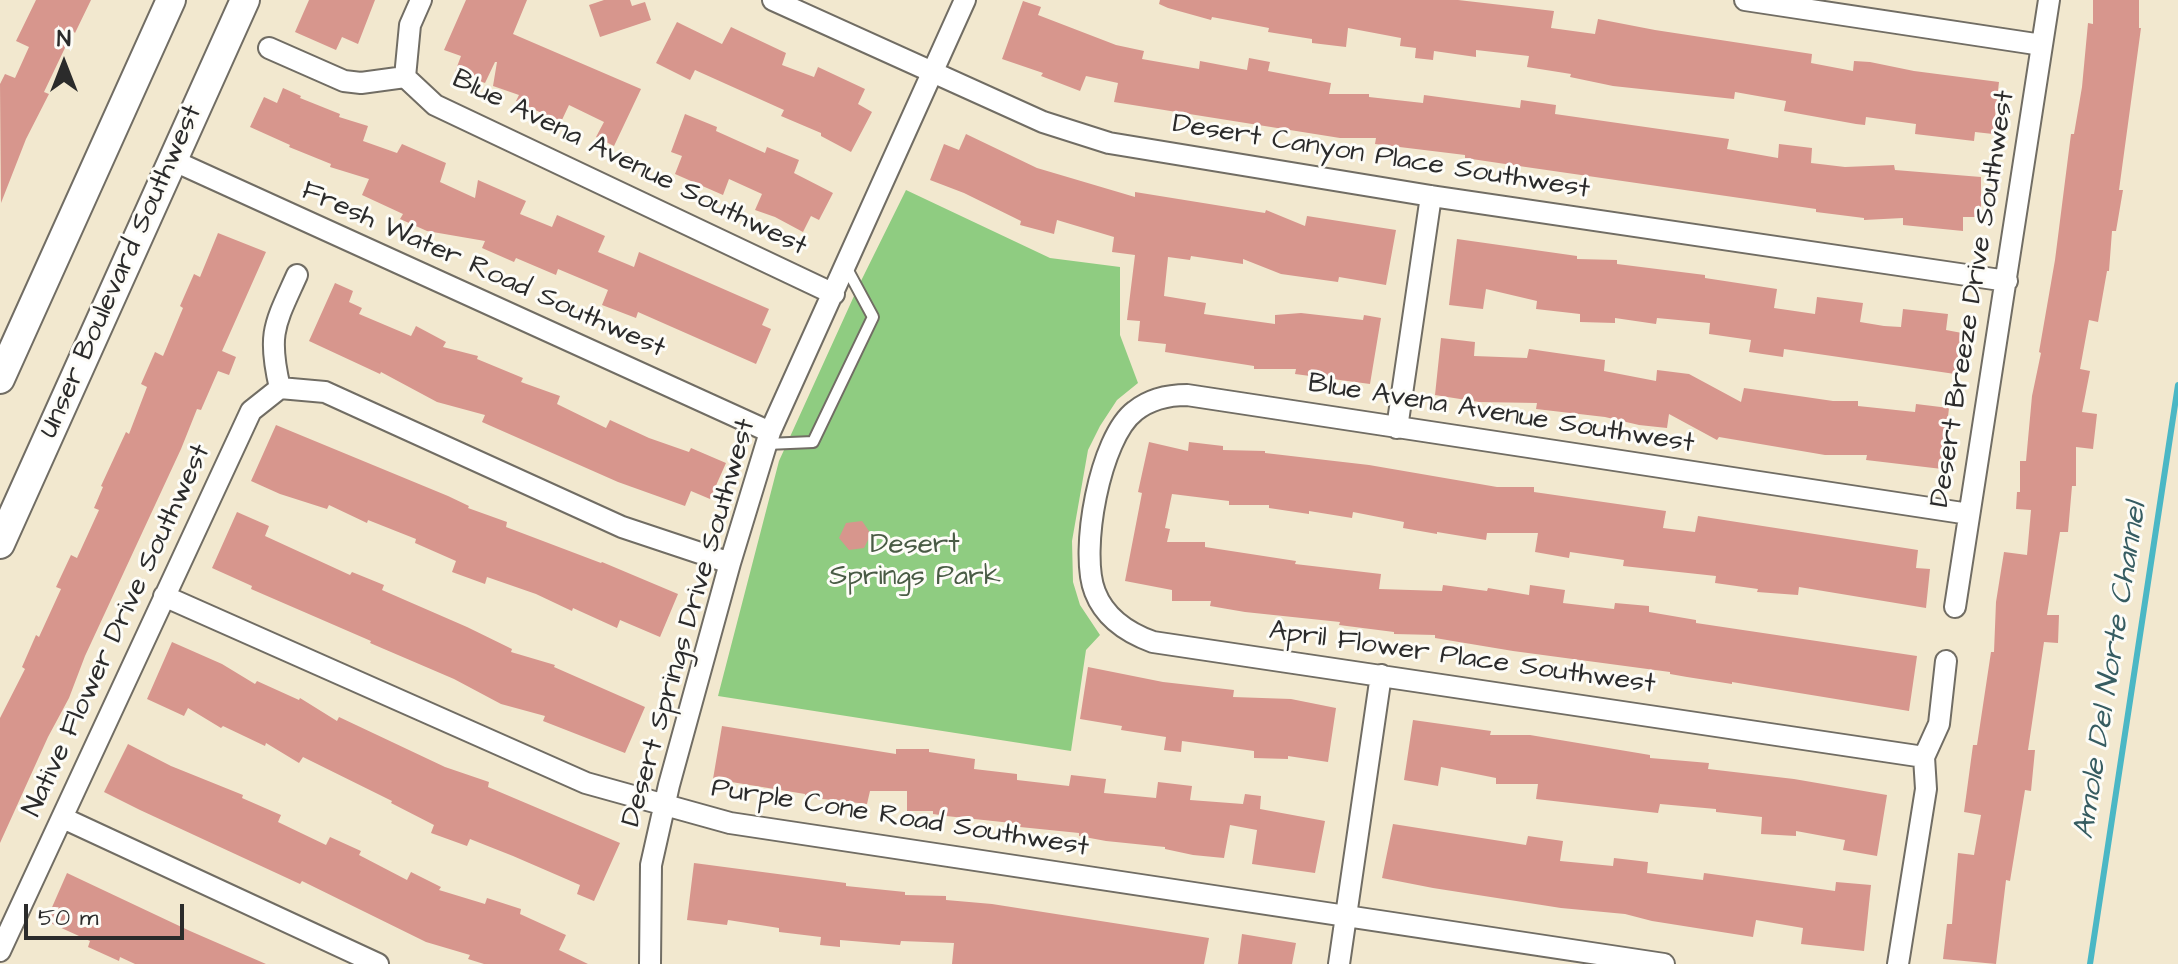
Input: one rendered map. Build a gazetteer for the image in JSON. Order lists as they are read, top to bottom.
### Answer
{
  "streets": {
    "main road": ["Unser Boulevard Southwest"],
    "street": [
      "Desert Canyon Place Southwest",
      "Blue Avena Avenue Southwest",
      "Fresh Water Road Southwest",
      "Desert Breeze Drive Southwest",
      "Desert Springs Drive Southwest",
      "Native Flower Drive Southwest",
      "April Flower Place Southwest",
      "Purple Cone Road Southwest"
    ]
  },
  "crossings": [
    ["Desert Canyon Place Southwest", "Desert Breeze Drive Southwest"],
    ["Desert Canyon Place Southwest", "Desert Springs Drive Southwest"],
    ["Blue Avena Avenue Southwest", "Desert Breeze Drive Southwest"],
    ["Blue Avena Avenue Southwest", "Desert Springs Drive Southwest"],
    ["Blue Avena Avenue Southwest", "April Flower Place Southwest"],
    ["Fresh Water Road Southwest", "Unser Boulevard Southwest"],
    ["Fresh Water Road Southwest", "Desert Springs Drive Southwest"],
    ["Desert Springs Drive Southwest", "Purple Cone Road Southwest"],
    ["Native Flower Drive Southwest", "Purple Cone Road Southwest"]
  ],
  "water": ["Amole Del Norte Channel"],
  "parks": ["Desert Springs Park"],
  "scale_bar": "50 m",
  "north": "top"
}
